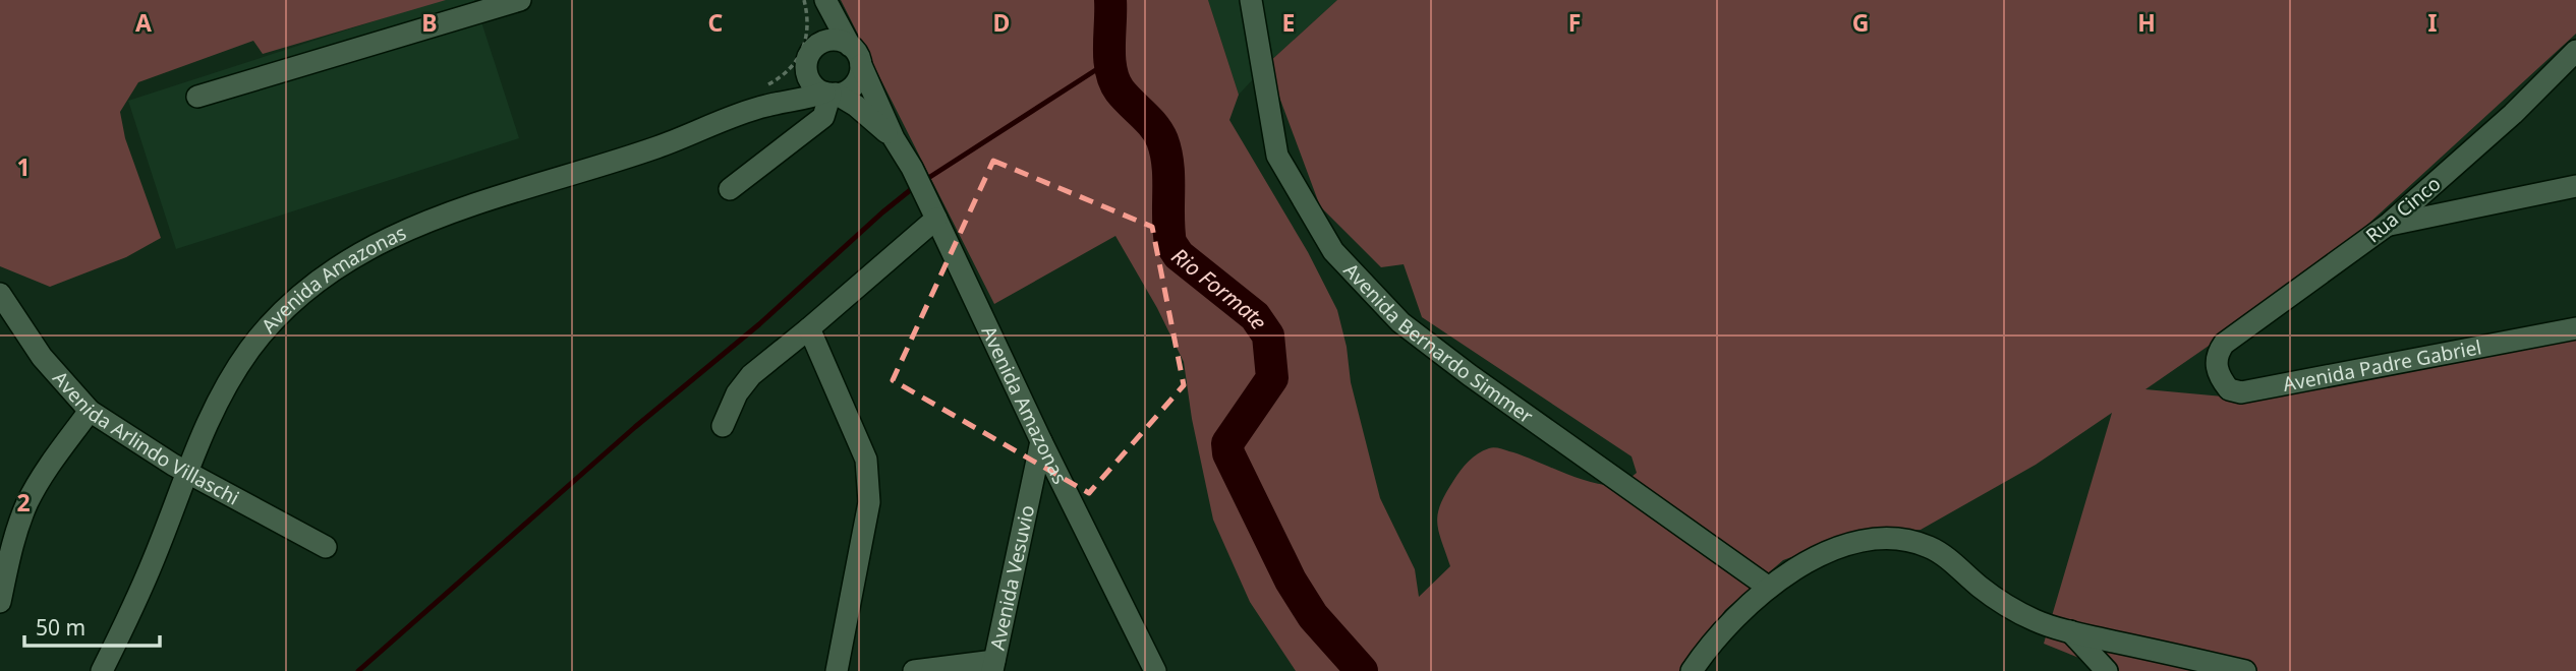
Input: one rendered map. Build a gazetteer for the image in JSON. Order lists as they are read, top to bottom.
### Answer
{
  "streets": {
    "street": [
      "Rua Cinco",
      "Avenida Amazonas",
      "Avenida Bernardo Simmer",
      "Avenida Padre Gabriel",
      "Avenida Arlindo Villaschi",
      "Avenida Vesuvio"
    ]
  },
  "crossings": [
    ["Rua Cinco", "Avenida Padre Gabriel"],
    ["Avenida Amazonas", "Avenida Arlindo Villaschi"],
    ["Avenida Amazonas", "Avenida Vesuvio"]
  ],
  "water": ["Rio Formate"],
  "scale_bar": "50 m",
  "grid": {
    "columns": [
      "A",
      "B",
      "C",
      "D",
      "E",
      "F",
      "G",
      "H",
      "I"
    ],
    "rows": ["1", "2"]
  }
}
